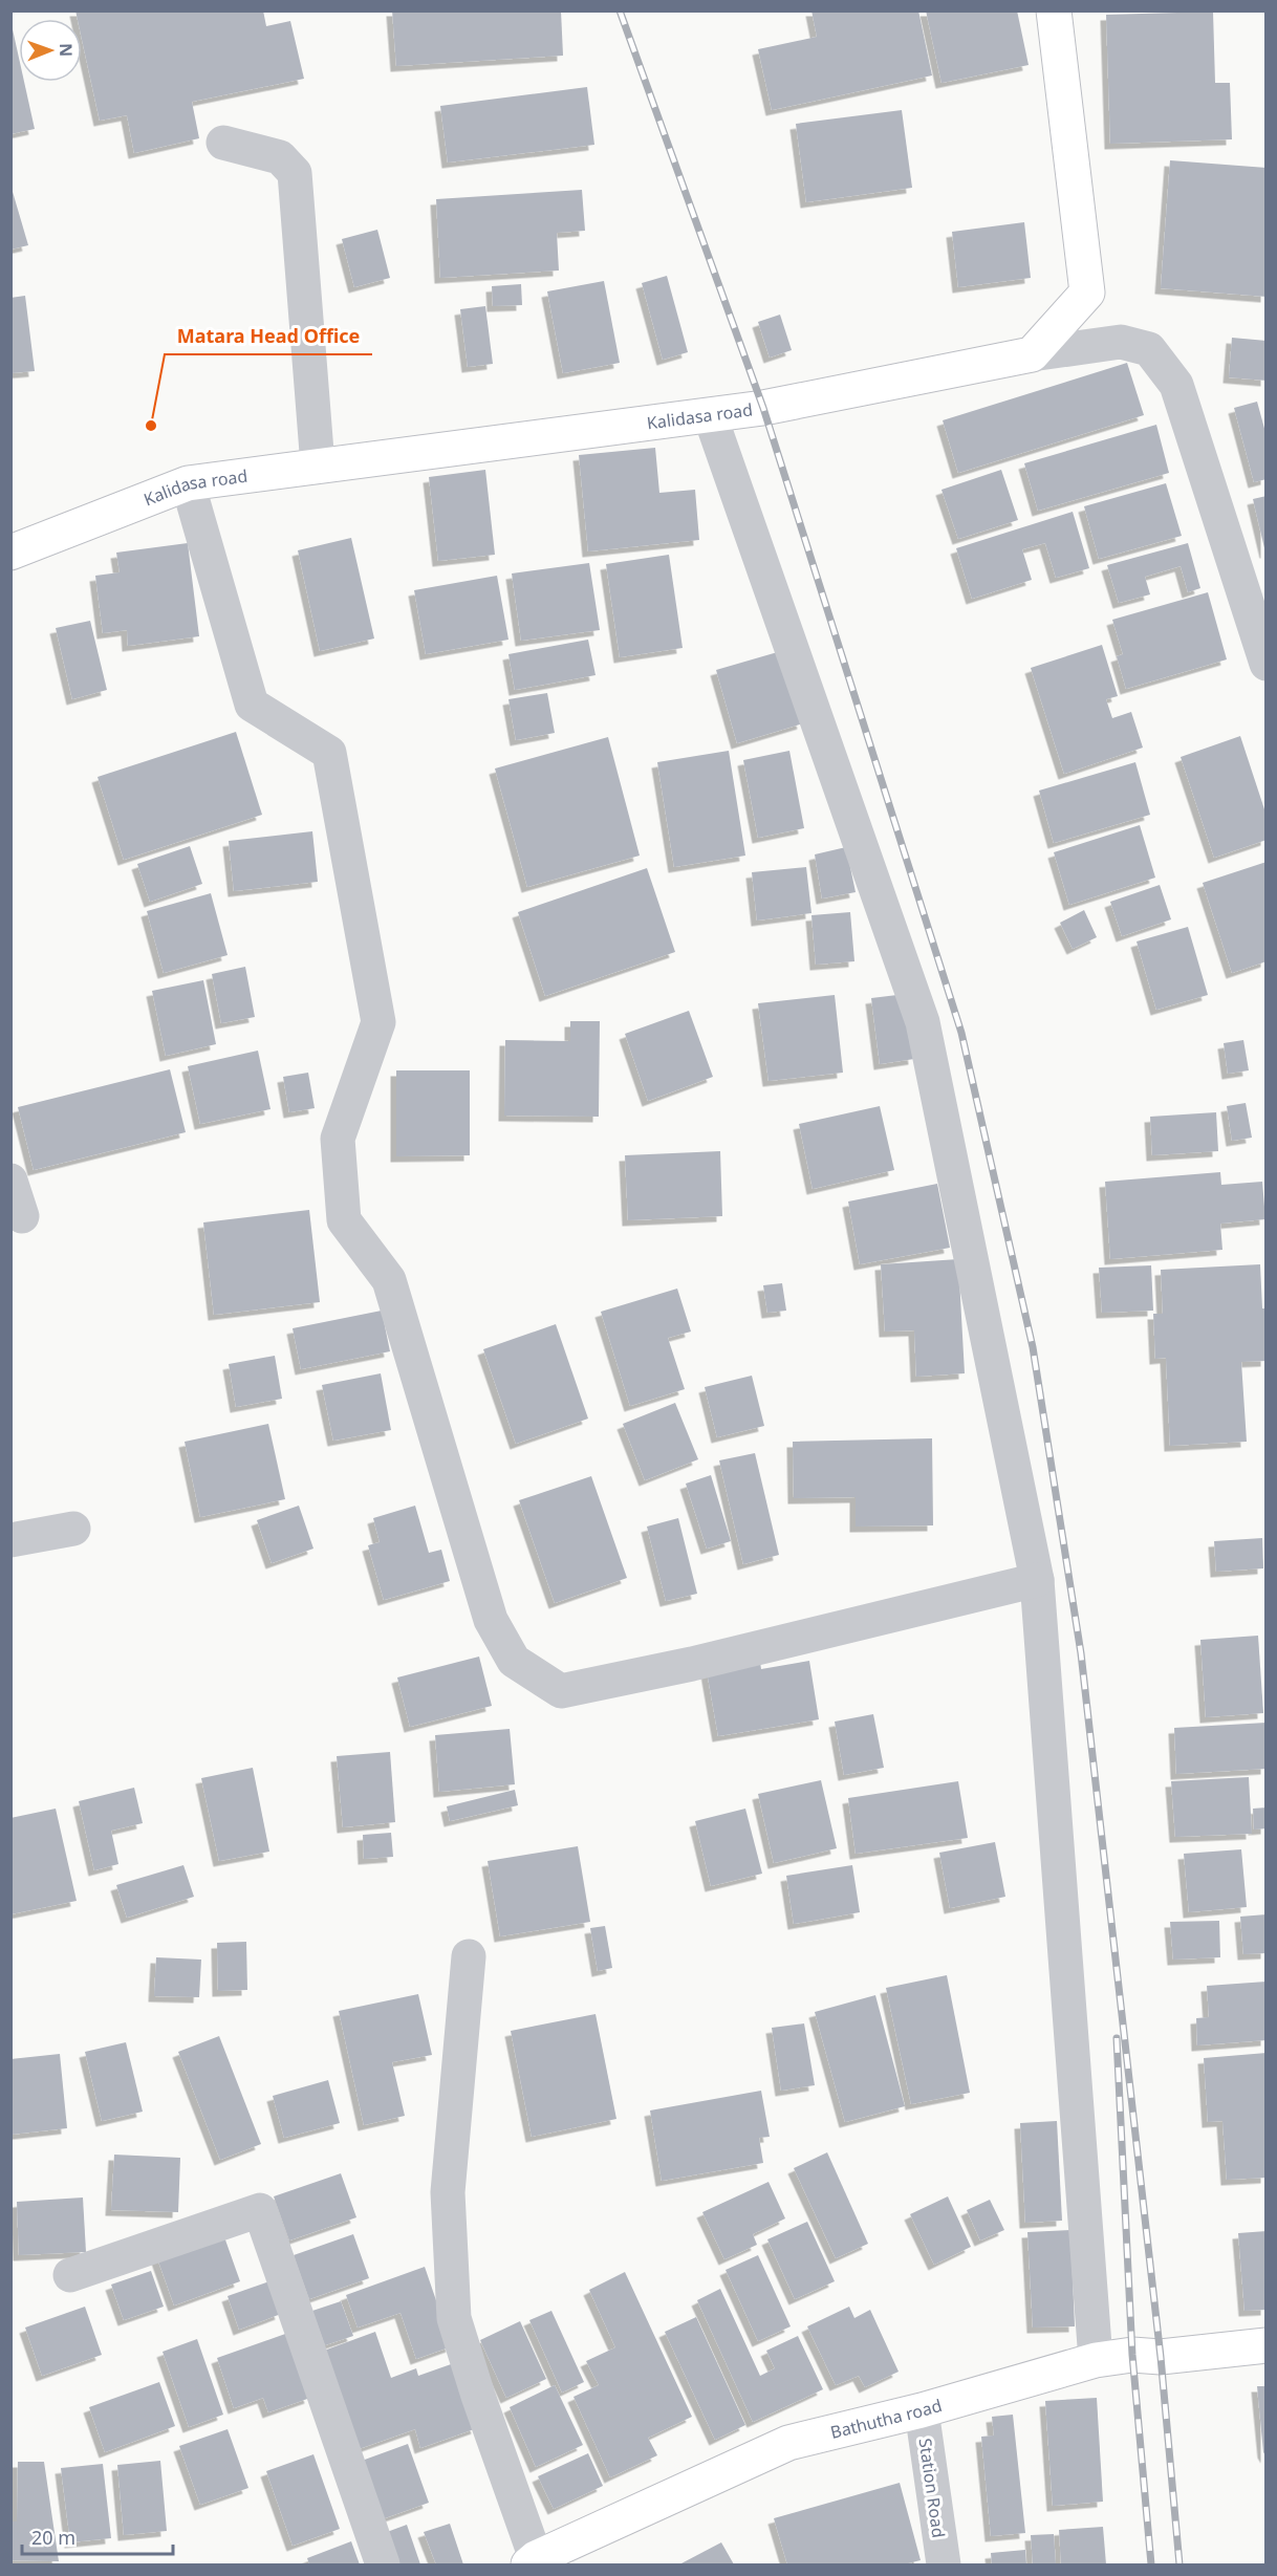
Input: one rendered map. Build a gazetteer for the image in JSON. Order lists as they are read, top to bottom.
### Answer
{
  "streets": {
    "street": ["Kalidasa road", "Bathutha road", "Station Road"]
  },
  "crossings": [
    ["Bathutha road", "Station Road"]
  ],
  "places": ["Matara Head Office"],
  "scale_bar": "20 m",
  "north": "right"
}
